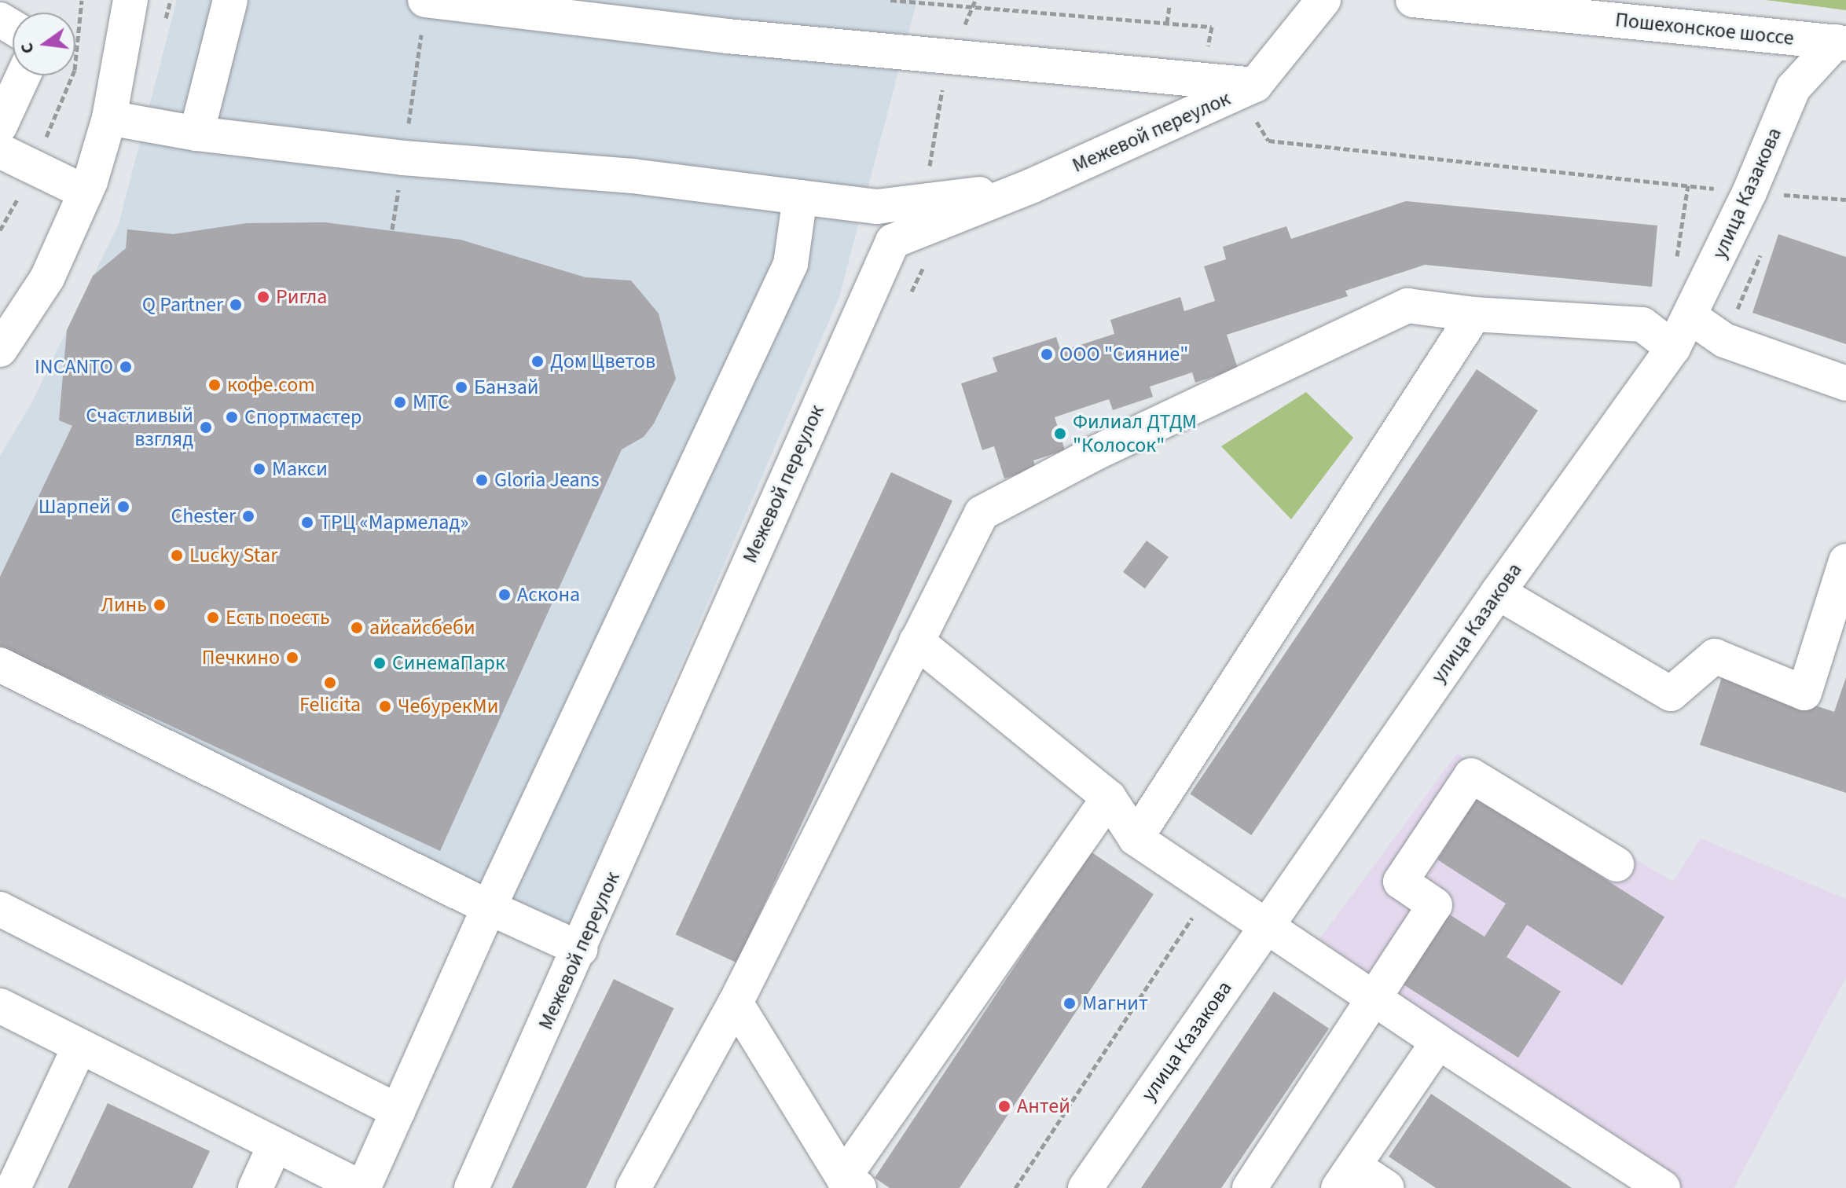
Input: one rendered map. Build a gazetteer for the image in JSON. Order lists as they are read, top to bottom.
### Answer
{
  "streets": {
    "street": ["Пошехонское шоссе", "Межевой переулок", "улица Казакова"]
  },
  "crossings": [
    ["Пошехонское шоссе", "улица Казакова"]
  ],
  "places": [
    "Ригла",
    "Q Partner",
    "ООО \"Сияние\"",
    "Дом Цветов",
    "INCANTO",
    "кофе.com",
    "Банзай",
    "МТС",
    "Спортмастер",
    "Счастливый взгляд",
    "Филиал ДТДМ \"Колосок\"",
    "Макси",
    "Gloria Jeans",
    "Шарпей",
    "Chester",
    "ТРЦ «Мармелад»",
    "Lucky Star",
    "Аскона",
    "Линь",
    "Есть поесть",
    "айсайсбеби",
    "Печкино",
    "СинемаПарк",
    "Felicita",
    "ЧебурекМи",
    "Магнит",
    "Антей"
  ],
  "north": "left"
}
